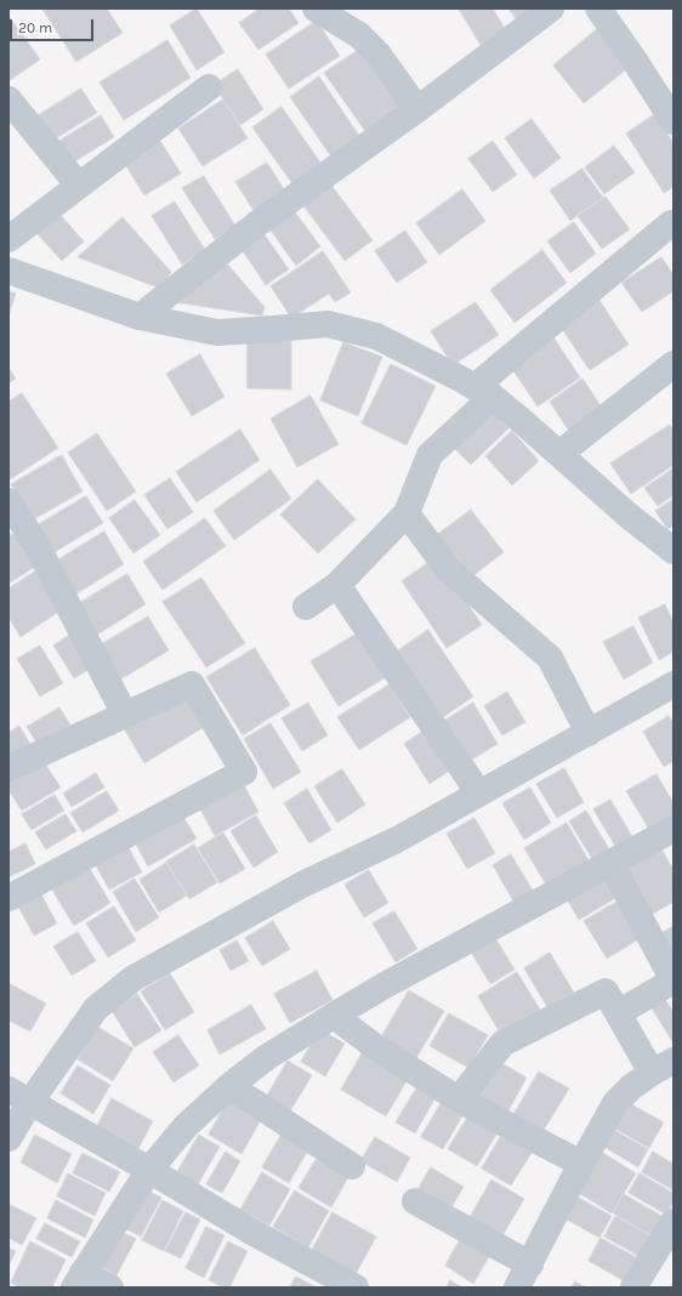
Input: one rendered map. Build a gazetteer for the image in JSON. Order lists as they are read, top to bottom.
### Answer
{
  "scale_bar": "20 m"
}
